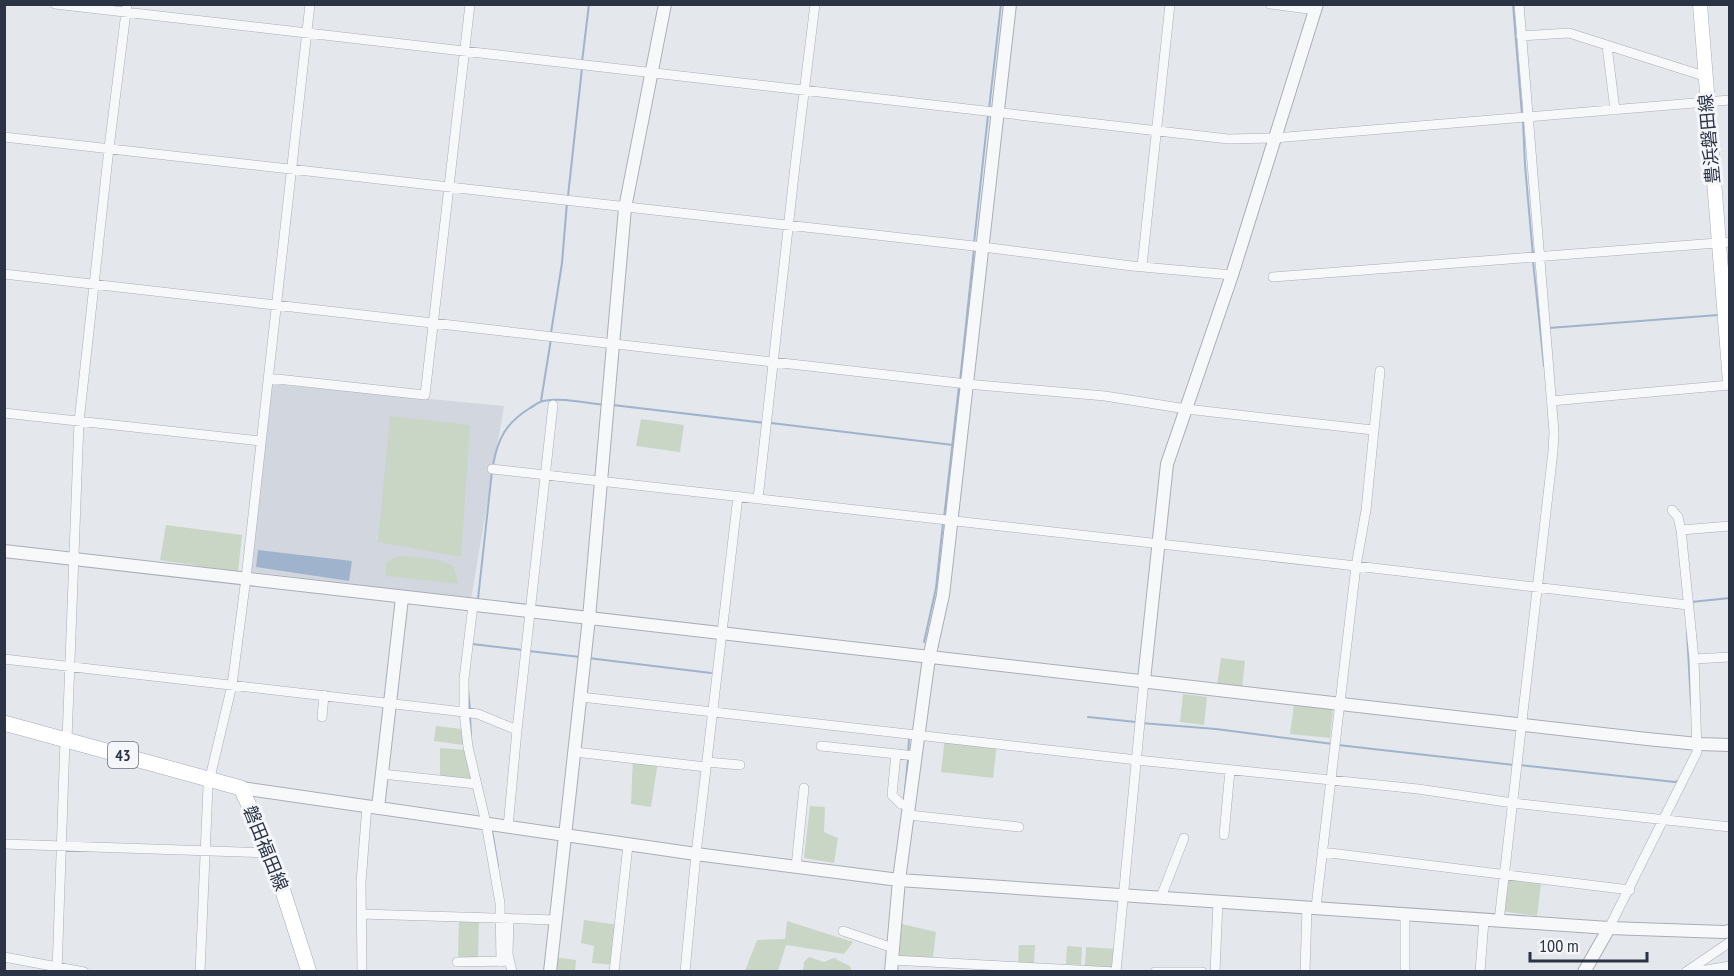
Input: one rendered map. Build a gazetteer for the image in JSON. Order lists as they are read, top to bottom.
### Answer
{
  "streets": {
    "main road": ["豊浜磐田線", "43", "磐田福田線"]
  },
  "scale_bar": "100 m"
}
